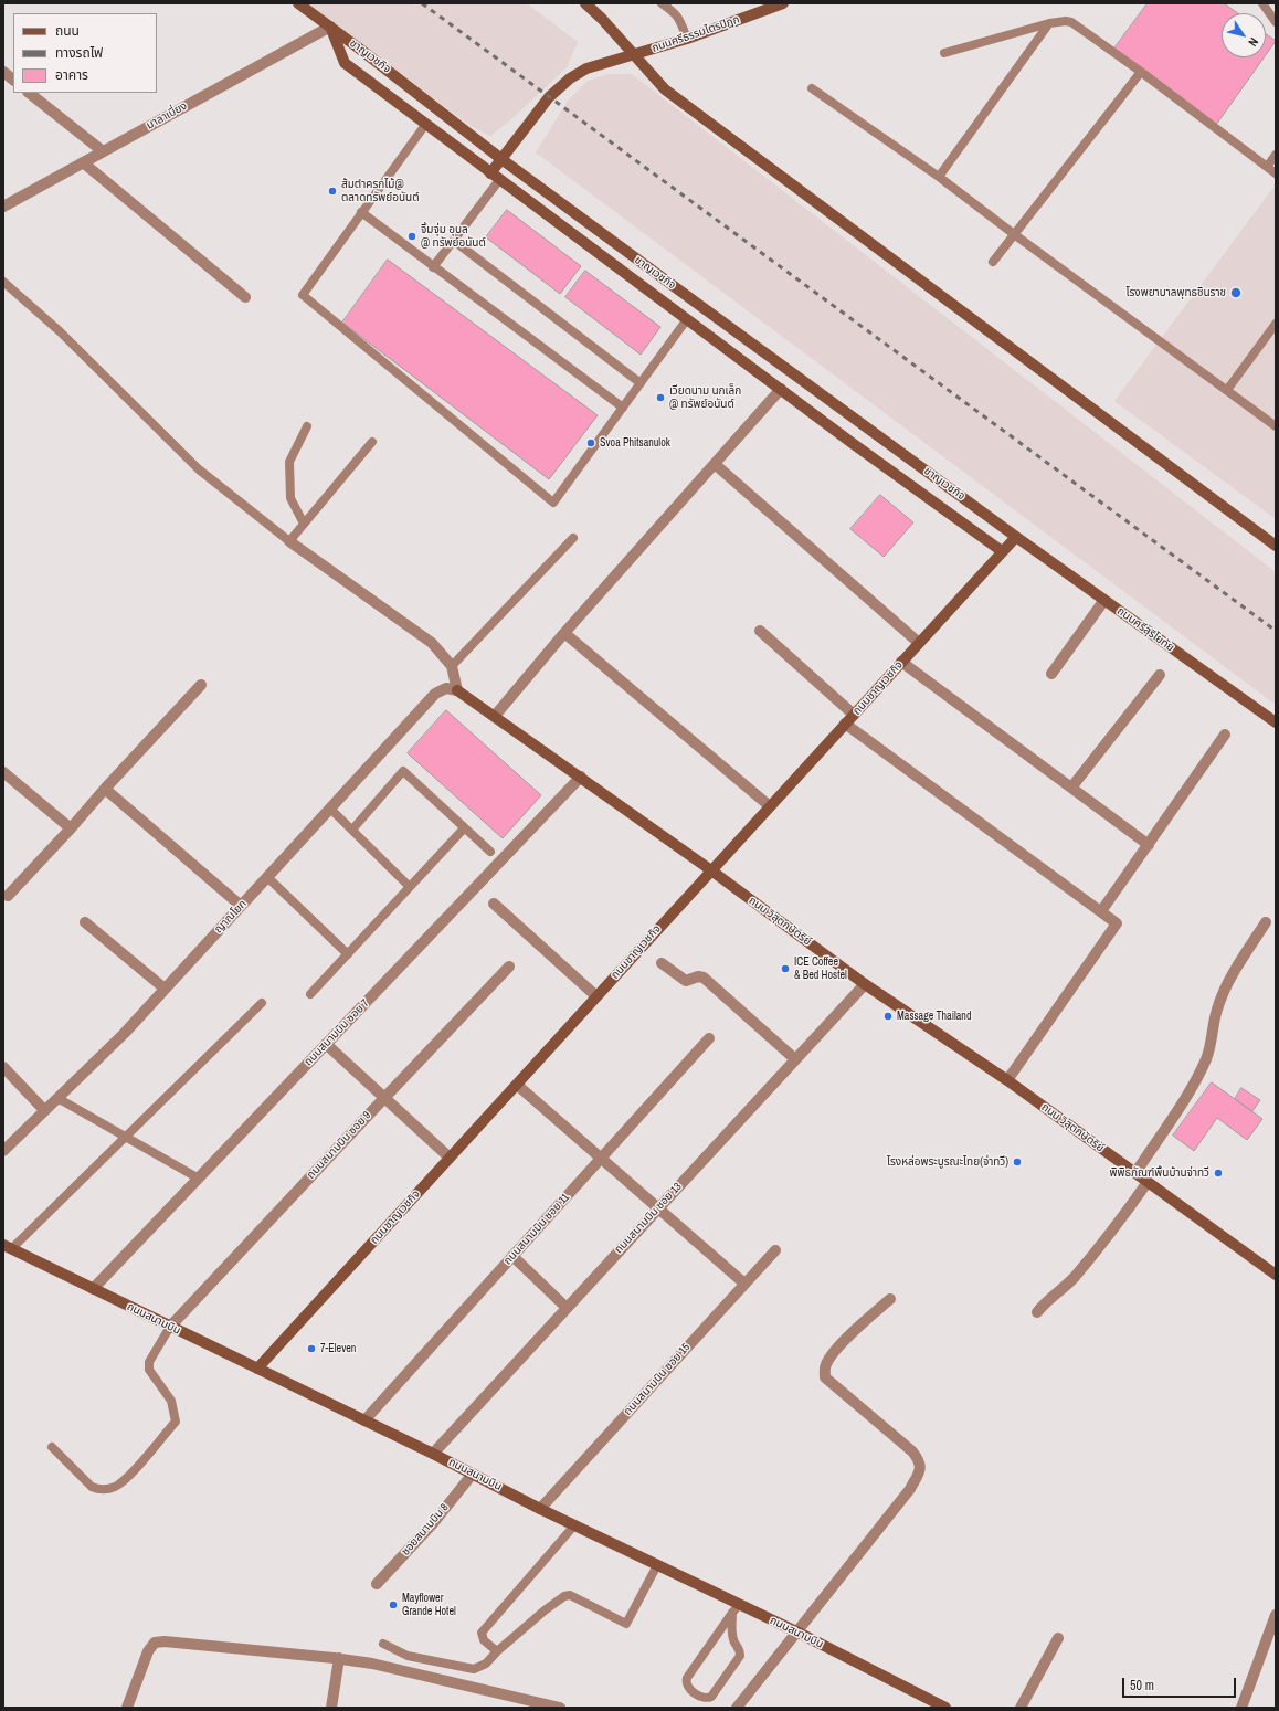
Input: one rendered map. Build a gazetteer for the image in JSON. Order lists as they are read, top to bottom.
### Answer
{
  "streets": {
    "street": [
      "ถนนศรีธรรมไตรปิฎก",
      "ชาญเวชกิจ",
      "มาลาเบี่ยง",
      "ถนนศรีสุริโยทัย",
      "ถนนชาญเวชกิจ",
      "ญาณโยก",
      "ถนน วิสุตกษัตริย์",
      "ถนนสนามบิน ซอย 7",
      "ถนนสนามบิน ซอย 9",
      "ถนนสนามบิน ซอย 13",
      "ถนนสนามบิน ซอย 11",
      "ถนนสนามบิน",
      "ถนนสนามบิน ซอย 15",
      "ซอยสนามบิน 8"
    ]
  },
  "crossings": [
    ["ถนนศรีธรรมไตรปิฎก", "ชาญเวชกิจ"],
    ["ชาญเวชกิจ", "มาลาเบี่ยง"],
    ["ชาญเวชกิจ", "ถนนศรีสุริโยทัย"],
    ["ชาญเวชกิจ", "ถนนชาญเวชกิจ"],
    ["ถนนศรีสุริโยทัย", "ถนนชาญเวชกิจ"],
    ["ถนนชาญเวชกิจ", "ถนน วิสุตกษัตริย์"],
    ["ถนนชาญเวชกิจ", "ถนนสนามบิน"],
    ["ญาณโยก", "ถนน วิสุตกษัตริย์"],
    ["ถนน วิสุตกษัตริย์", "ถนนสนามบิน ซอย 7"],
    ["ถนน วิสุตกษัตริย์", "ถนนสนามบิน ซอย 13"],
    ["ถนนสนามบิน ซอย 7", "ถนนสนามบิน"],
    ["ถนนสนามบิน ซอย 9", "ถนนสนามบิน"],
    ["ถนนสนามบิน ซอย 13", "ถนนสนามบิน"],
    ["ถนนสนามบิน ซอย 11", "ถนนสนามบิน"],
    ["ถนนสนามบิน", "ถนนสนามบิน ซอย 15"],
    ["ถนนสนามบิน", "ซอยสนามบิน 8"]
  ],
  "places": [
    "ส้มตำครกไม้@ ตลาดทรัพย์อนันต์",
    "จิ้มจุ่ม อุบล @ ทรัพย์อนันต์",
    "โรงพยาบาลพุทธชินราช",
    "เวียดนาม นกเล็ก @ ทรัพย์อนันต์",
    "Svoa Phitsanulok",
    "ICE Coffee & Bed Hostel",
    "Massage Thailand",
    "โรงหล่อพระบูรณะไทย(จ่าทวี)",
    "พิพิธภัณฑ์พื้นบ้านจ่าทวี",
    "7-Eleven",
    "Mayflower Grande Hotel"
  ],
  "legend": ["ถนน", "ทางรถไฟ", "อาคาร"],
  "scale_bar": "50 m",
  "north": "bottom right"
}
